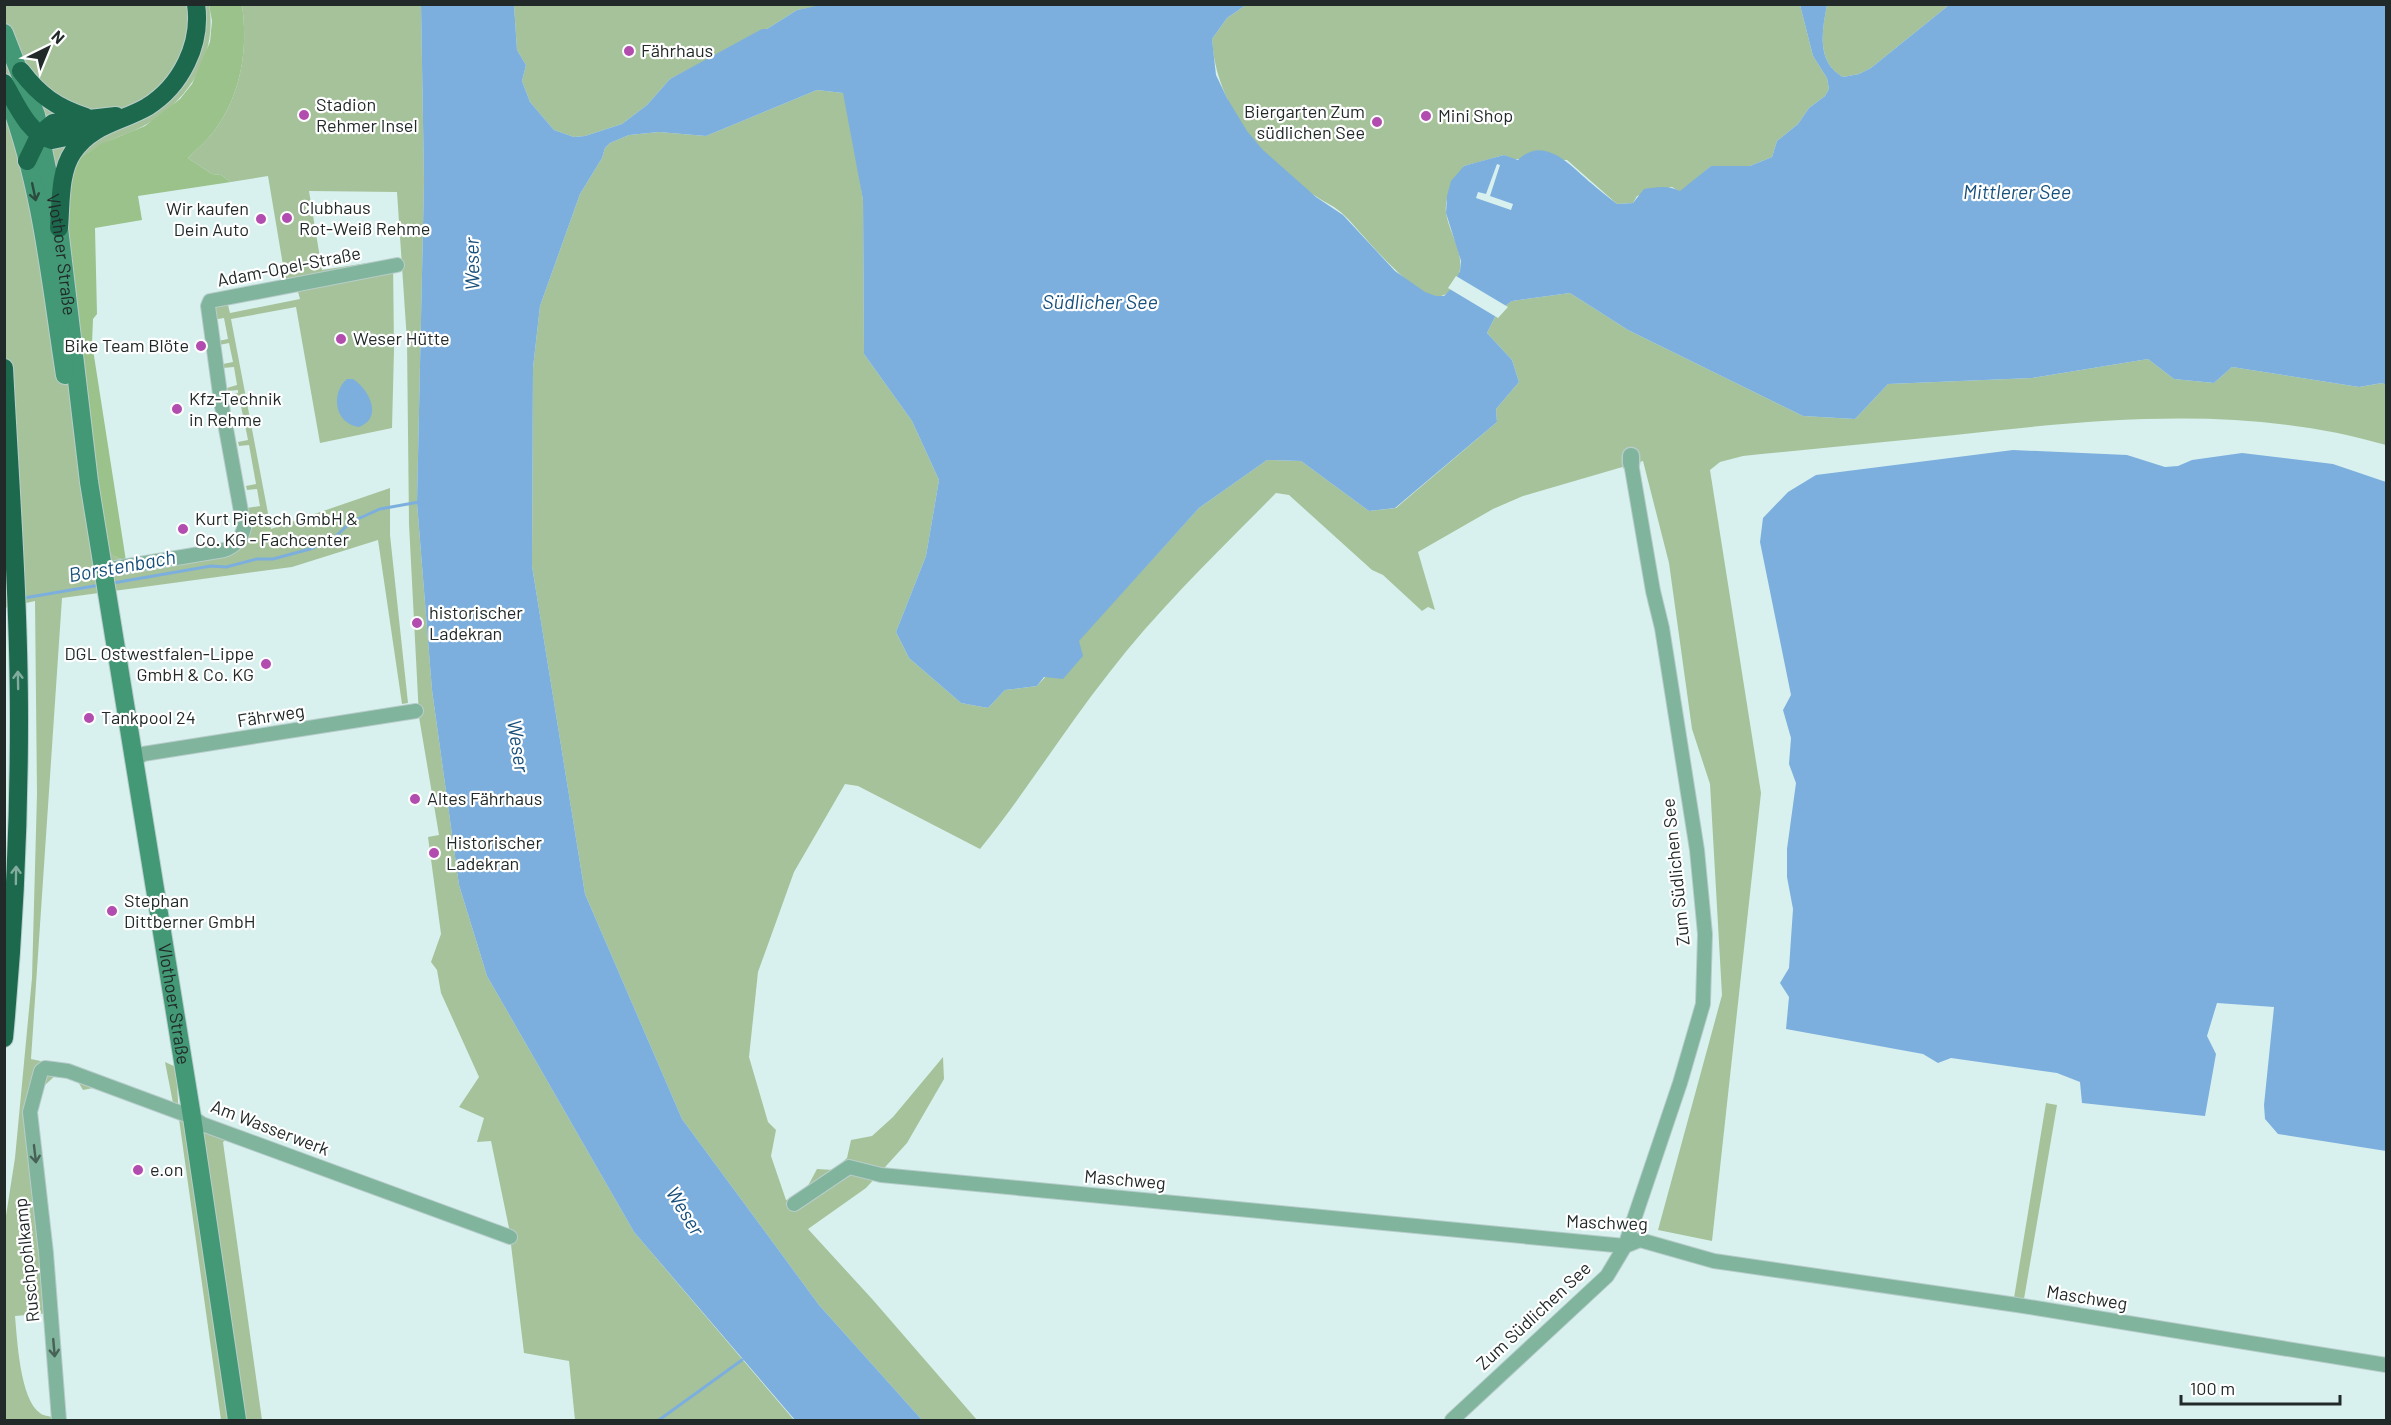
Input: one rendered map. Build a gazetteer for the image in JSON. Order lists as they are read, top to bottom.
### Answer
{
  "streets": {
    "main road": ["Vlothoer Straße"],
    "street": [
      "Adam-Opel-Straße",
      "Fährweg",
      "Zum Südlichen See",
      "Am Wasserwerk",
      "Maschweg",
      "Ruschpohlkamp"
    ]
  },
  "crossings": [
    ["Vlothoer Straße", "Adam-Opel-Straße"],
    ["Vlothoer Straße", "Fährweg"],
    ["Vlothoer Straße", "Am Wasserwerk"],
    ["Zum Südlichen See", "Maschweg"],
    ["Am Wasserwerk", "Ruschpohlkamp"]
  ],
  "one_way": ["Ruschpohlkamp"],
  "water": [
    "Mittlerer See",
    "Weser",
    "Südlicher See",
    "Borstenbach"
  ],
  "places": [
    "Fährhaus",
    "Stadion Rehmer Insel",
    "Mini Shop",
    "Biergarten Zum südlichen See",
    "Clubhaus Rot-Weiß Rehme",
    "Wir kaufen Dein Auto",
    "Weser Hütte",
    "Bike Team Blöte",
    "Kfz-Technik in Rehme",
    "Kurt Pietsch GmbH & Co. KG - Fachcenter",
    "historischer Ladekran",
    "DGL Ostwestfalen-Lippe GmbH & Co. KG",
    "Tankpool 24",
    "Altes Fährhaus",
    "Historischer Ladekran",
    "Stephan Dittberner GmbH",
    "e.on"
  ],
  "scale_bar": "100 m",
  "north": "top right"
}
